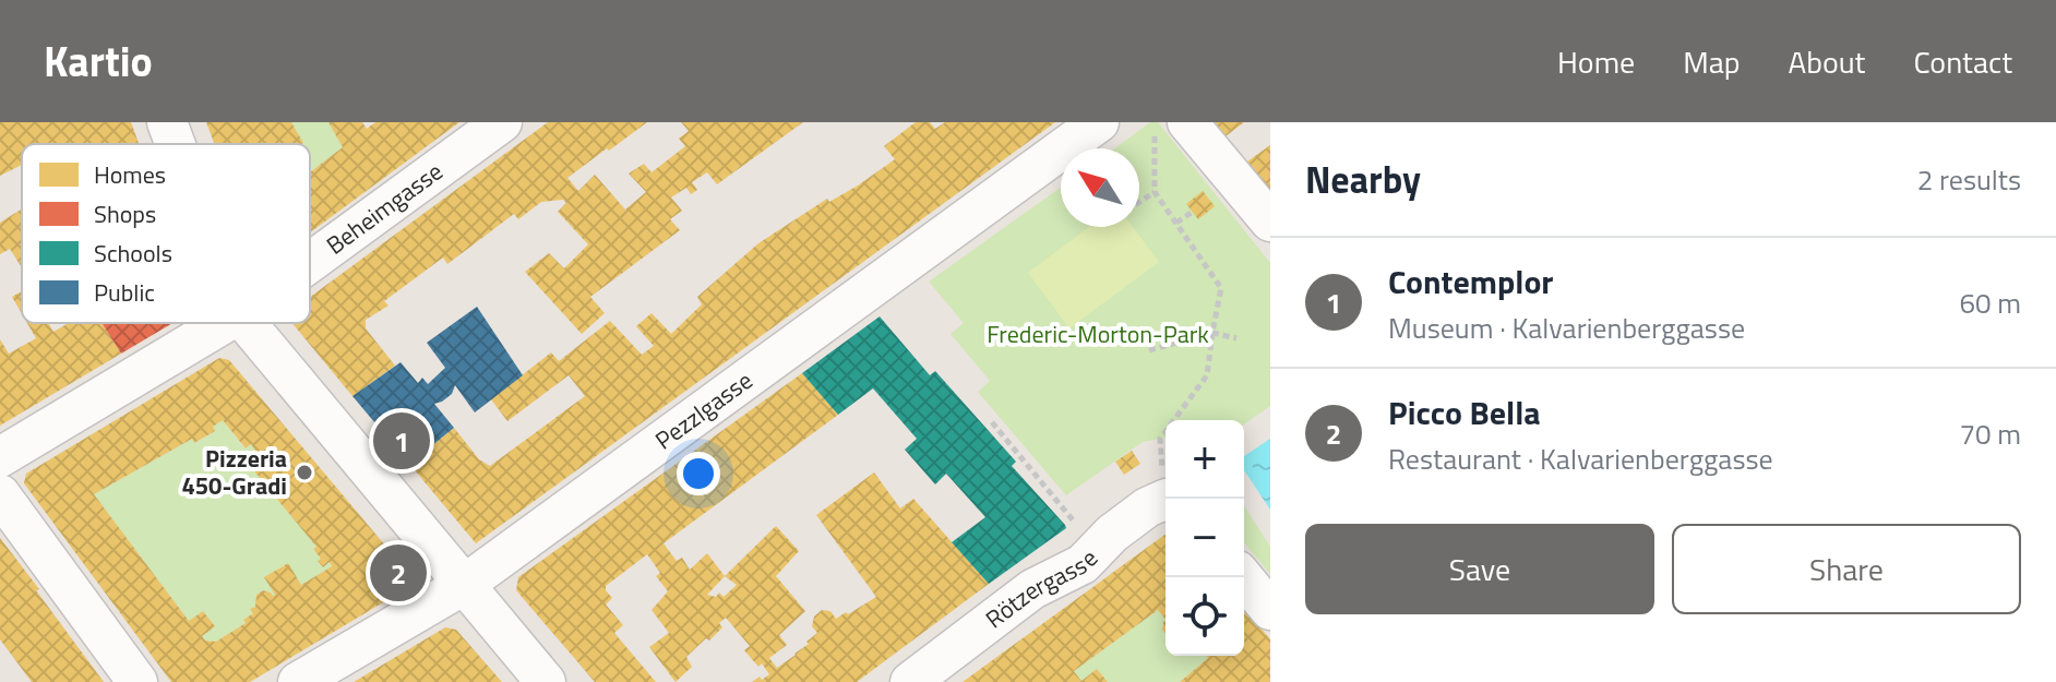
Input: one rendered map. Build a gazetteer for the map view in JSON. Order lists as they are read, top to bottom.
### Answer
{
  "streets": {
    "street": ["Beheimgasse", "Pezzlgasse", "Rötzergasse"]
  },
  "parks": ["Frederic-Morton-Park"],
  "places": ["Pizzeria 450-Gradi"],
  "legend": [
    "Homes",
    "Shops",
    "Schools",
    "Public"
  ],
  "north": "top left",
  "page": {
    "header": "Kartio",
    "nav": [
      "Home",
      "Map",
      "About",
      "Contact"
    ],
    "heading": ["Nearby", "2 results"],
    "list": [
      {
        "mark": "1",
        "name": "Contemplor",
        "note": "Museum · Kalvarienberggasse",
        "value": "60 m"
      },
      {
        "mark": "2",
        "name": "Picco Bella",
        "note": "Restaurant · Kalvarienberggasse",
        "value": "70 m"
      }
    ],
    "pins": ["1", "2"],
    "map_buttons": ["+", "−"],
    "buttons": ["Save", "Share"]
  }
}
